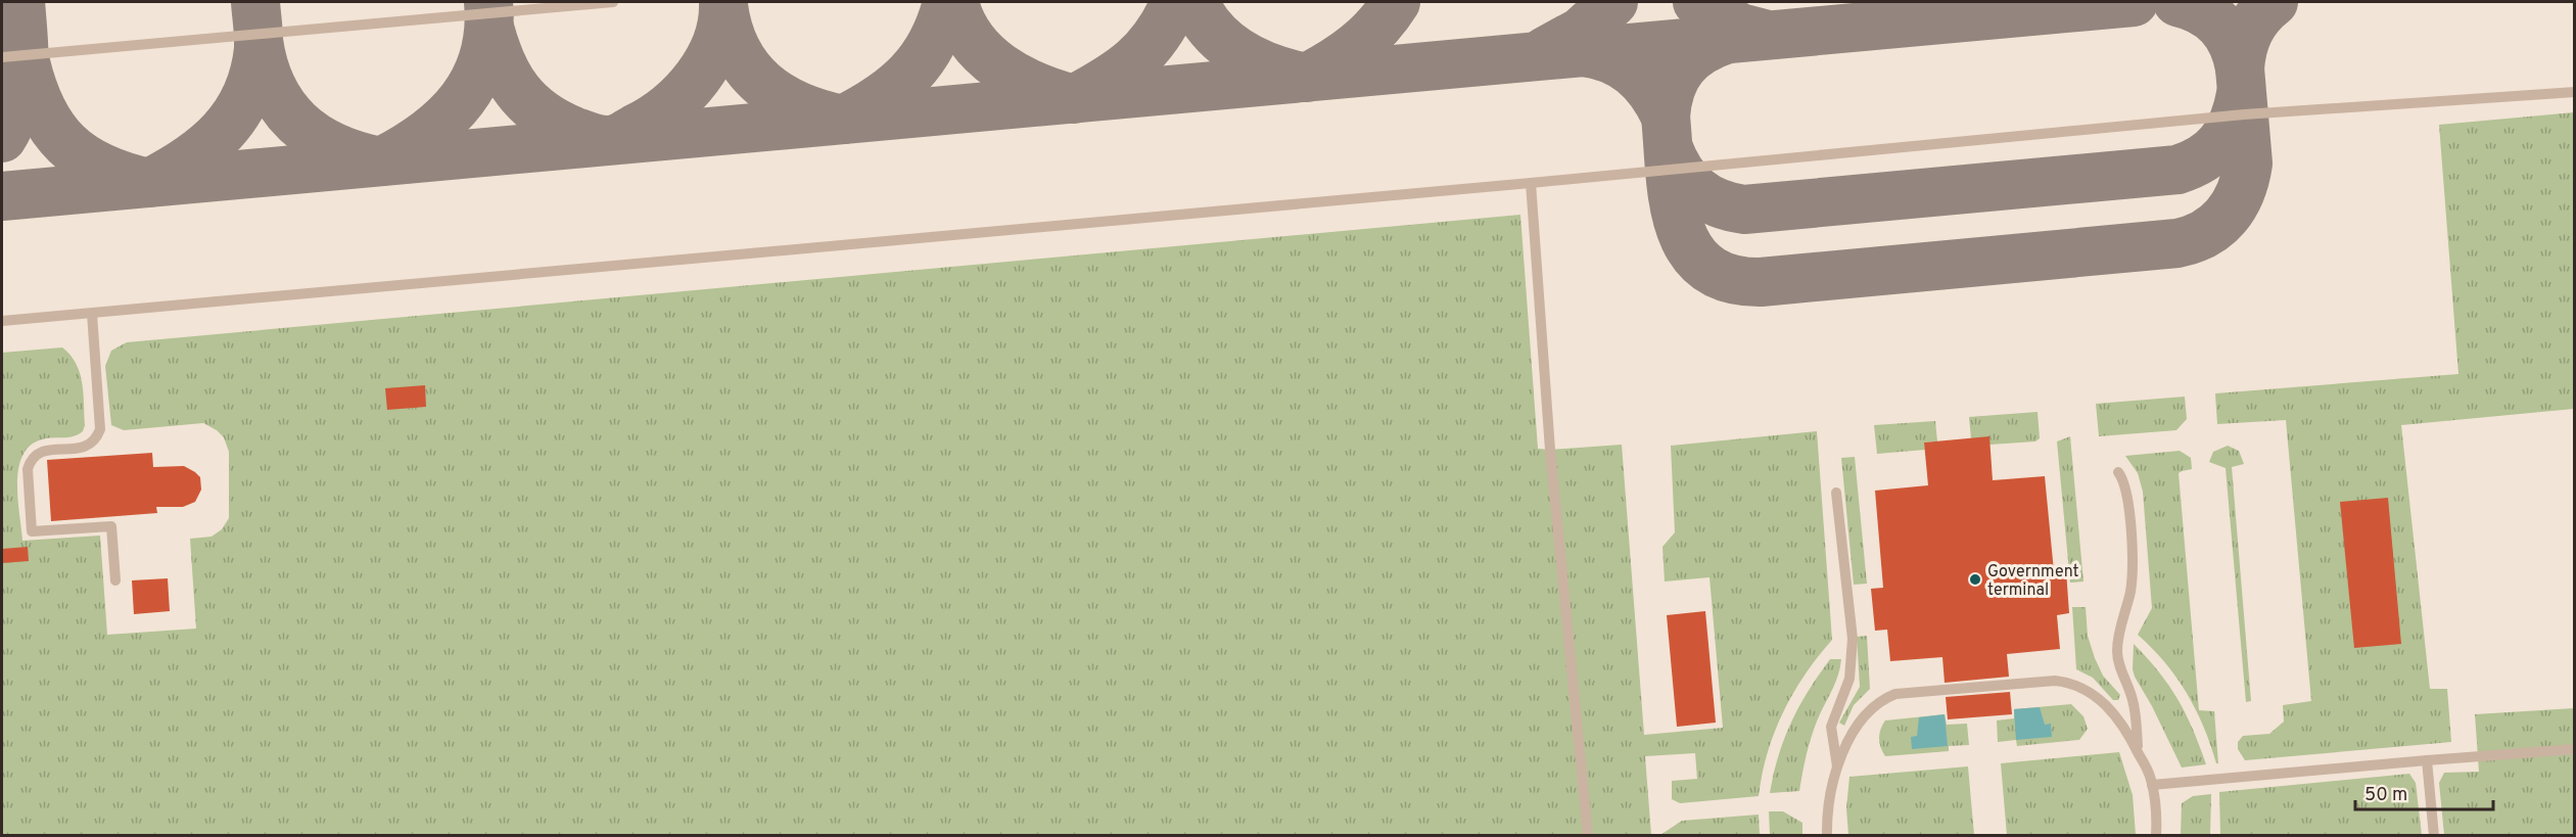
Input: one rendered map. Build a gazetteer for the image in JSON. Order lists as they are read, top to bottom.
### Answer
{
  "places": ["Government terminal"],
  "scale_bar": "50 m"
}
